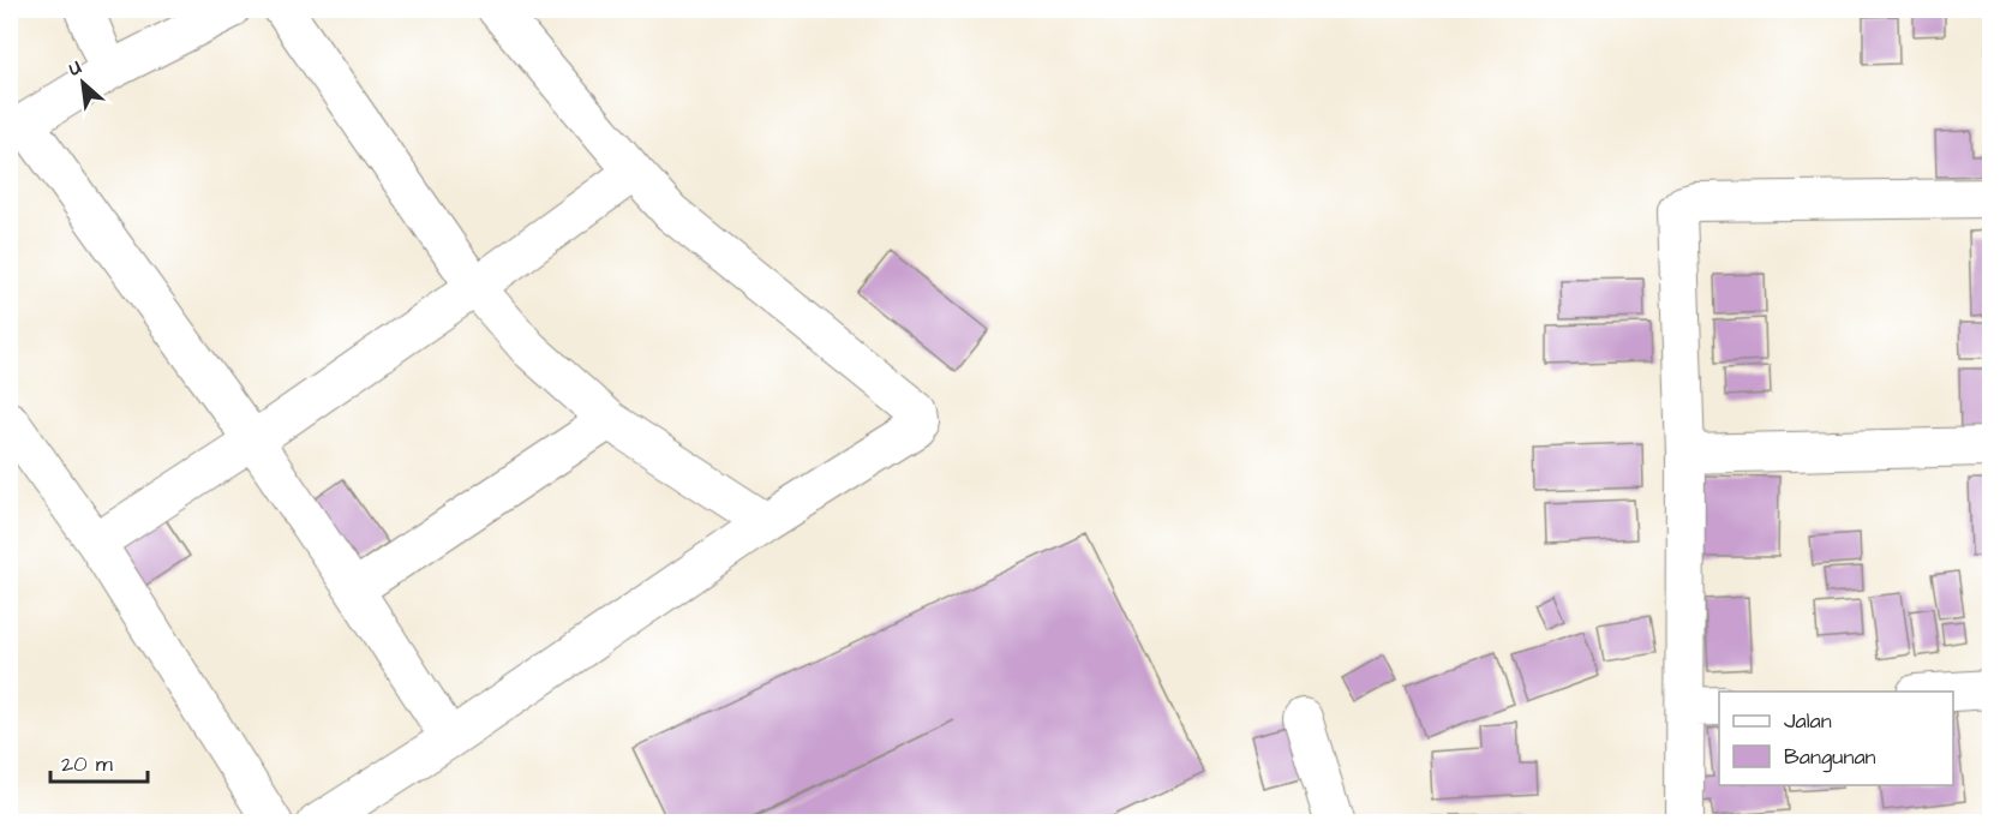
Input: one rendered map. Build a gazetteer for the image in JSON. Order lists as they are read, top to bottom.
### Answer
{
  "legend": ["Jalan", "Bangunan"],
  "scale_bar": "20 m",
  "north": "top left"
}
